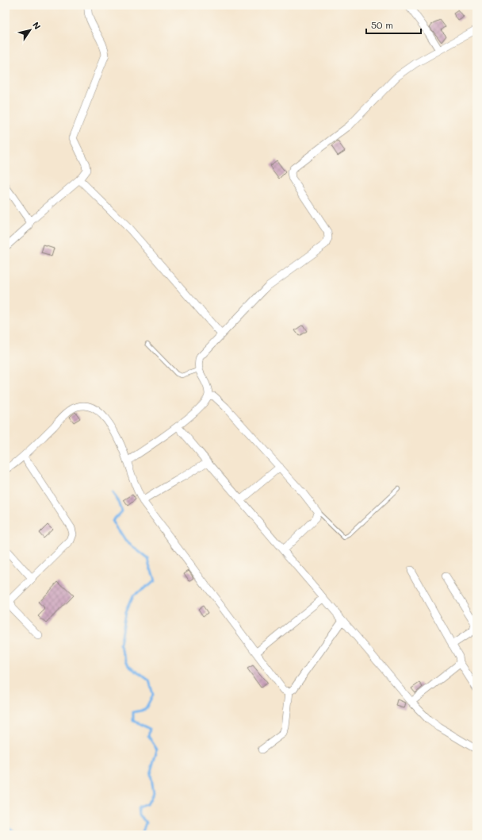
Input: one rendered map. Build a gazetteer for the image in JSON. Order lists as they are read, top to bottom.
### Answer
{
  "scale_bar": "50 m",
  "north": "top right"
}
